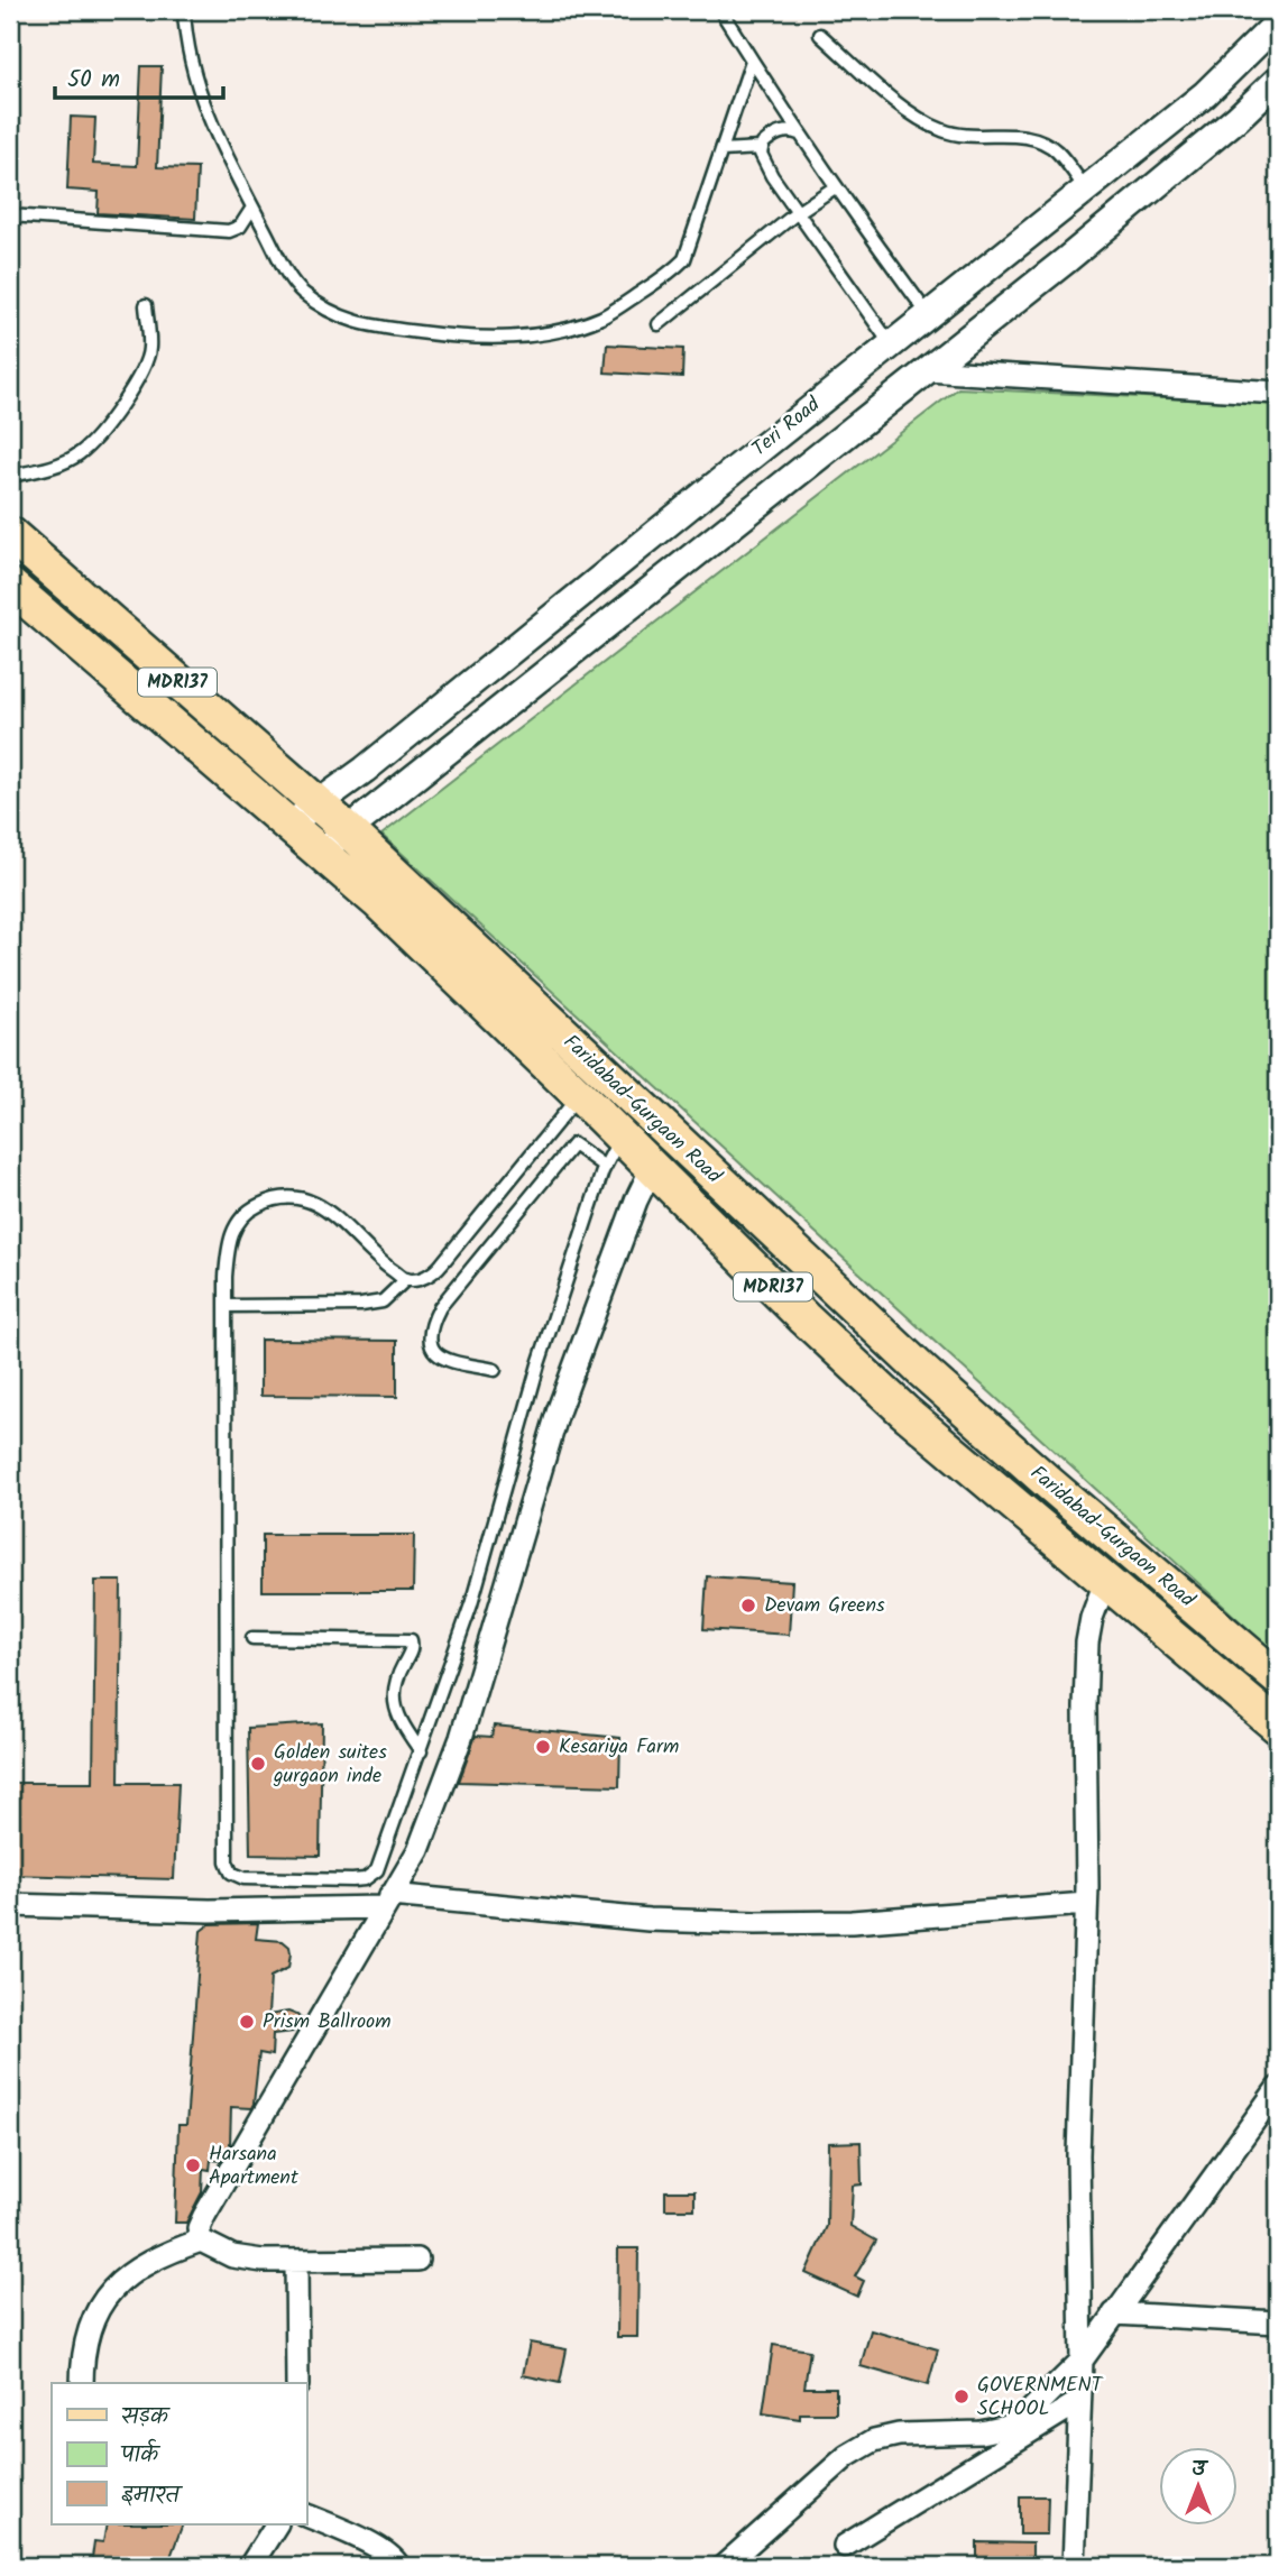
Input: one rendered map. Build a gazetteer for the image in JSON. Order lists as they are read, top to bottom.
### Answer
{
  "streets": {
    "main road": ["MDR137", "Faridabad-Gurgaon Road"],
    "street": ["Teri Road"]
  },
  "crossings": [
    ["Teri Road", "Faridabad-Gurgaon Road"]
  ],
  "places": [
    "Devam Greens",
    "Kesariya Farm",
    "Golden suites gurgaon inde",
    "Prism Ballroom",
    "Harsana Apartment",
    "GOVERNMENT SCHOOL"
  ],
  "legend": ["सड़क", "पार्क", "इमारत"],
  "scale_bar": "50 m",
  "north": "top"
}
